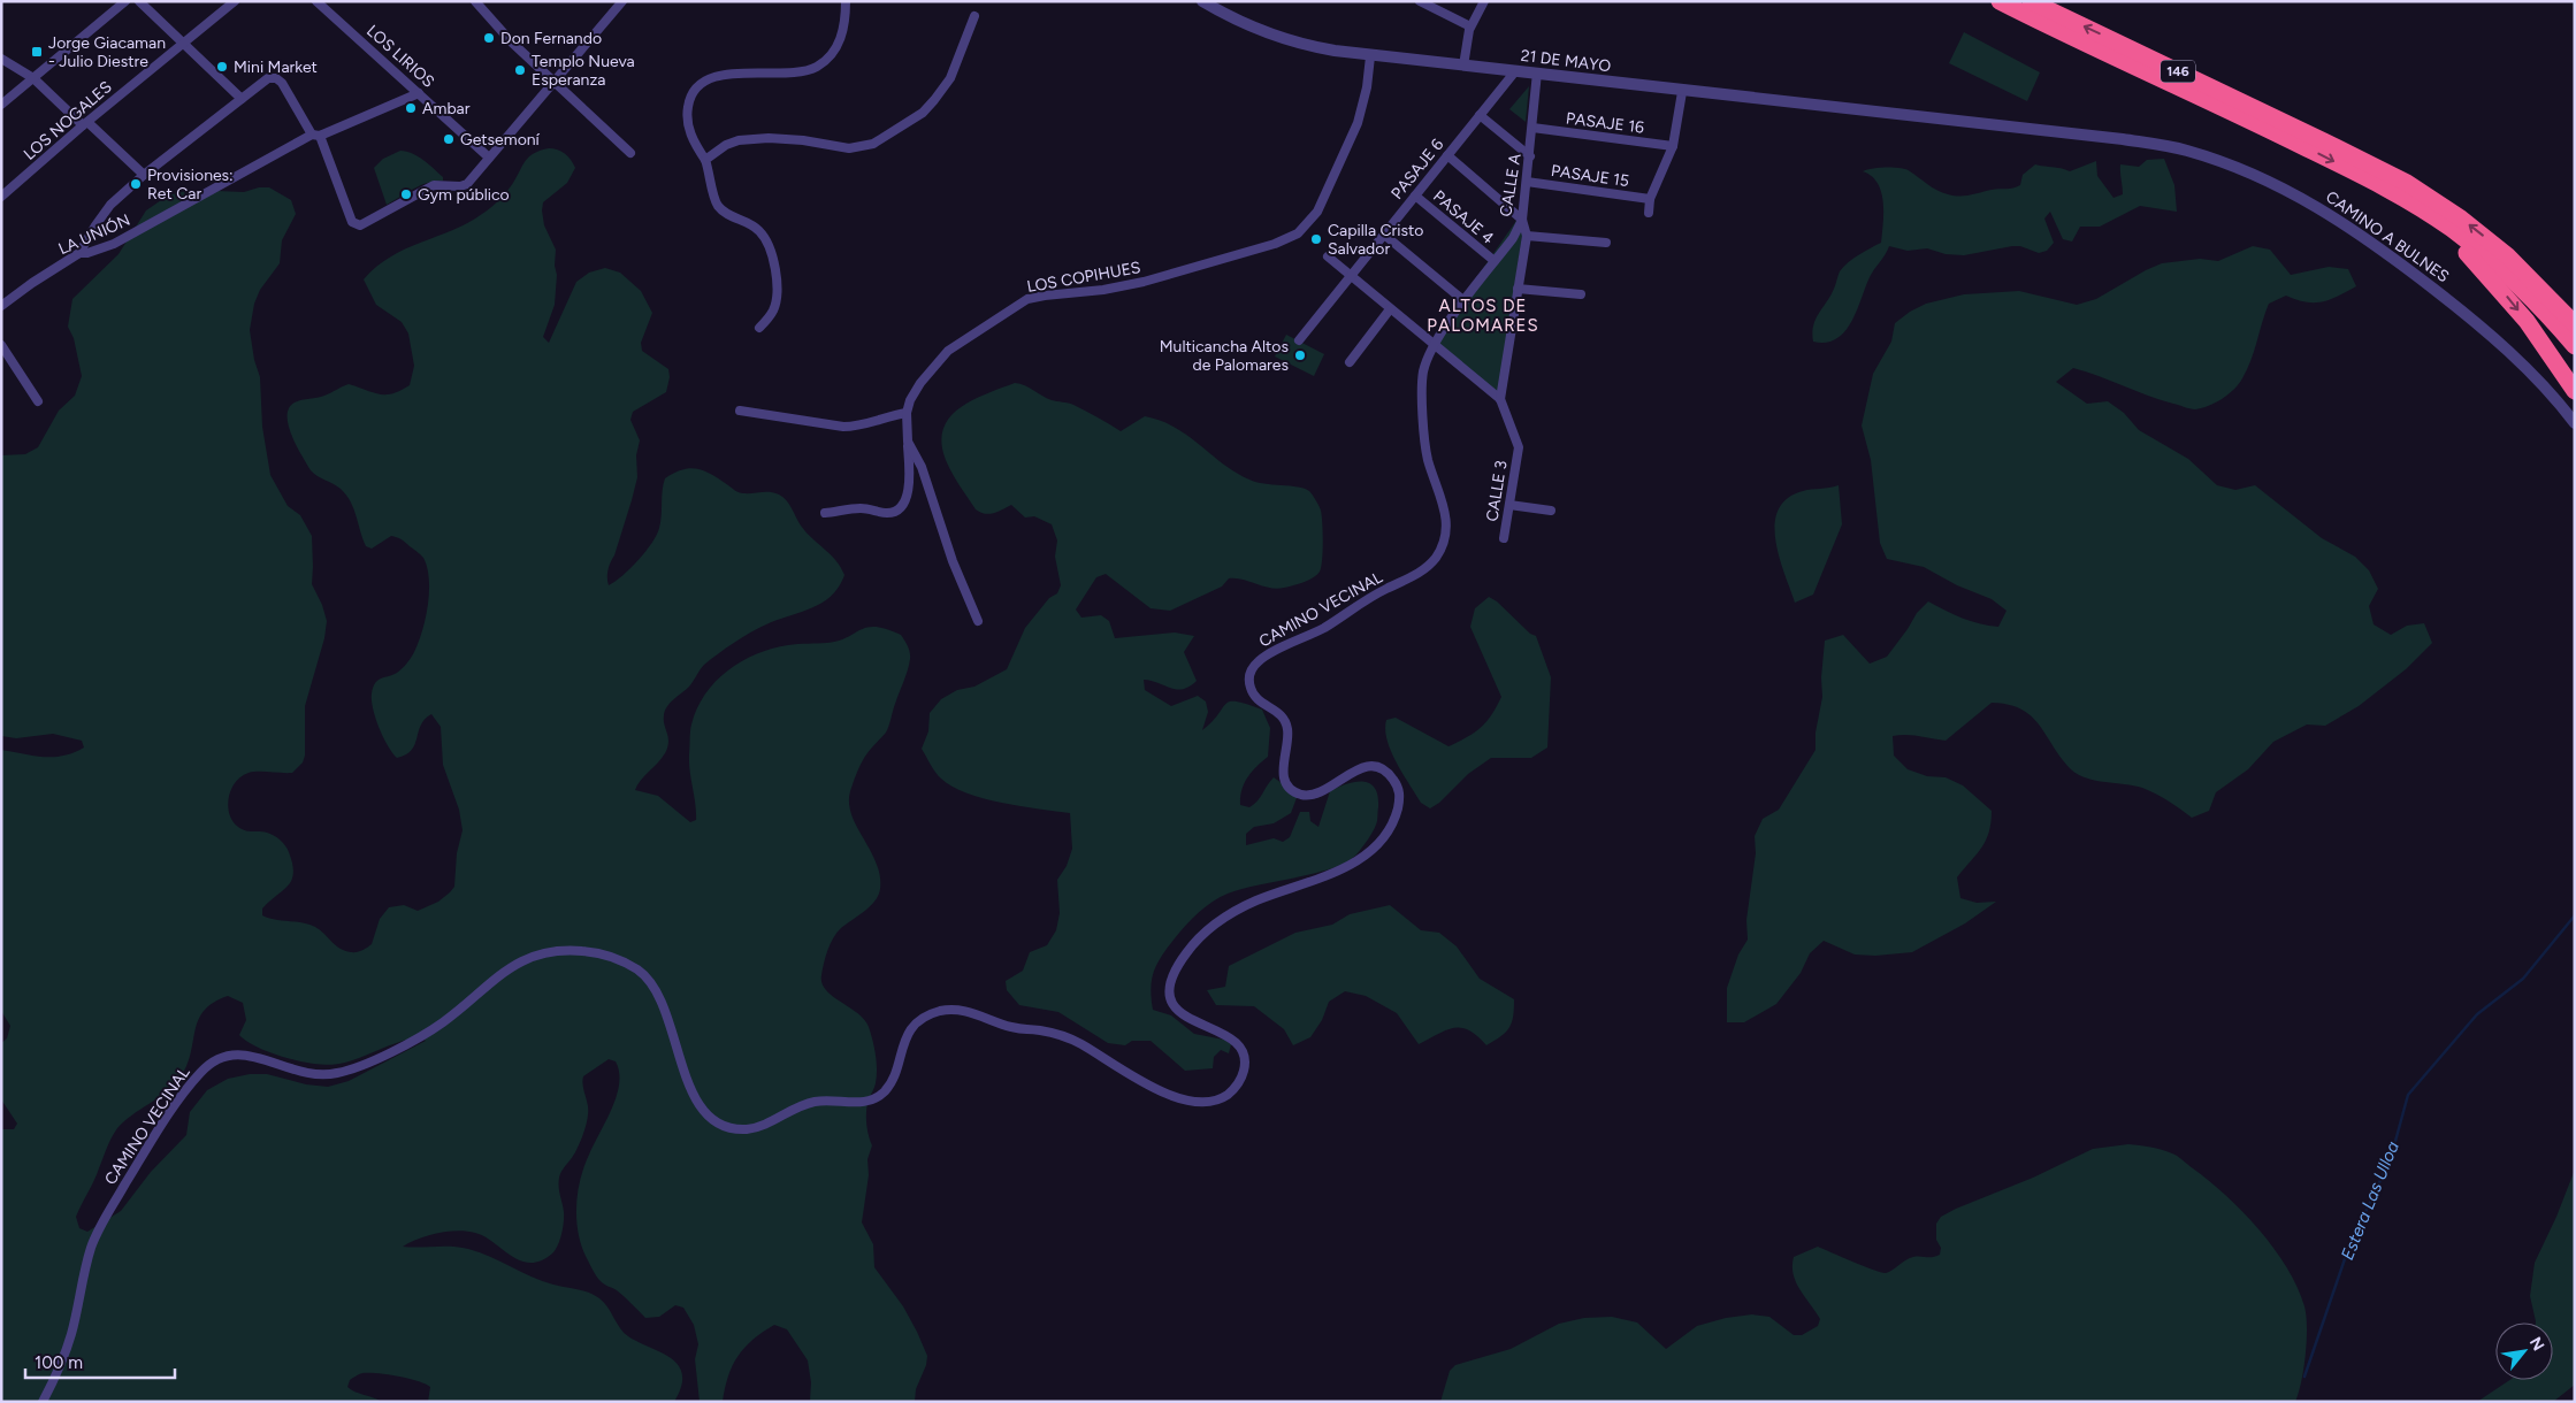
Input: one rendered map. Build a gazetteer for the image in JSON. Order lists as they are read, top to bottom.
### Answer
{
  "streets": {
    "highway": ["146"],
    "street": [
      "LOS LIRIOS",
      "21 DE MAYO",
      "LOS NOGALES",
      "PASAJE 16",
      "PASAJE 6",
      "PASAJE 15",
      "CALLE A",
      "PASAJE 4",
      "LA UNIÓN",
      "CAMINO A BULNES",
      "LOS COPIHUES",
      "CALLE 3",
      "CAMINO VECINAL"
    ]
  },
  "crossings": [
    ["LOS LIRIOS", "LA UNIÓN"],
    ["21 DE MAYO", "PASAJE 6"],
    ["21 DE MAYO", "CALLE A"],
    ["21 DE MAYO", "CAMINO A BULNES"],
    ["21 DE MAYO", "LOS COPIHUES"],
    ["PASAJE 16", "CALLE A"],
    ["PASAJE 6", "PASAJE 4"],
    ["PASAJE 15", "CALLE A"],
    ["CALLE A", "PASAJE 4"],
    ["CALLE A", "CAMINO VECINAL"]
  ],
  "districts": ["ALTOS DE PALOMARES"],
  "water": ["Estera Las Ulloa"],
  "places": {
    "other": [
      "Don Fernando",
      "Mini Market",
      "Templo Nueva Esperanza",
      "Ambar",
      "Getsemoní",
      "Provisiones: Ret Car",
      "Gym público",
      "Capilla Cristo Salvador",
      "Multicancha Altos de Palomares"
    ],
    "transit": ["Jorge Giacaman - Julio Diestre"]
  },
  "scale_bar": "100 m",
  "north": "top right"
}
